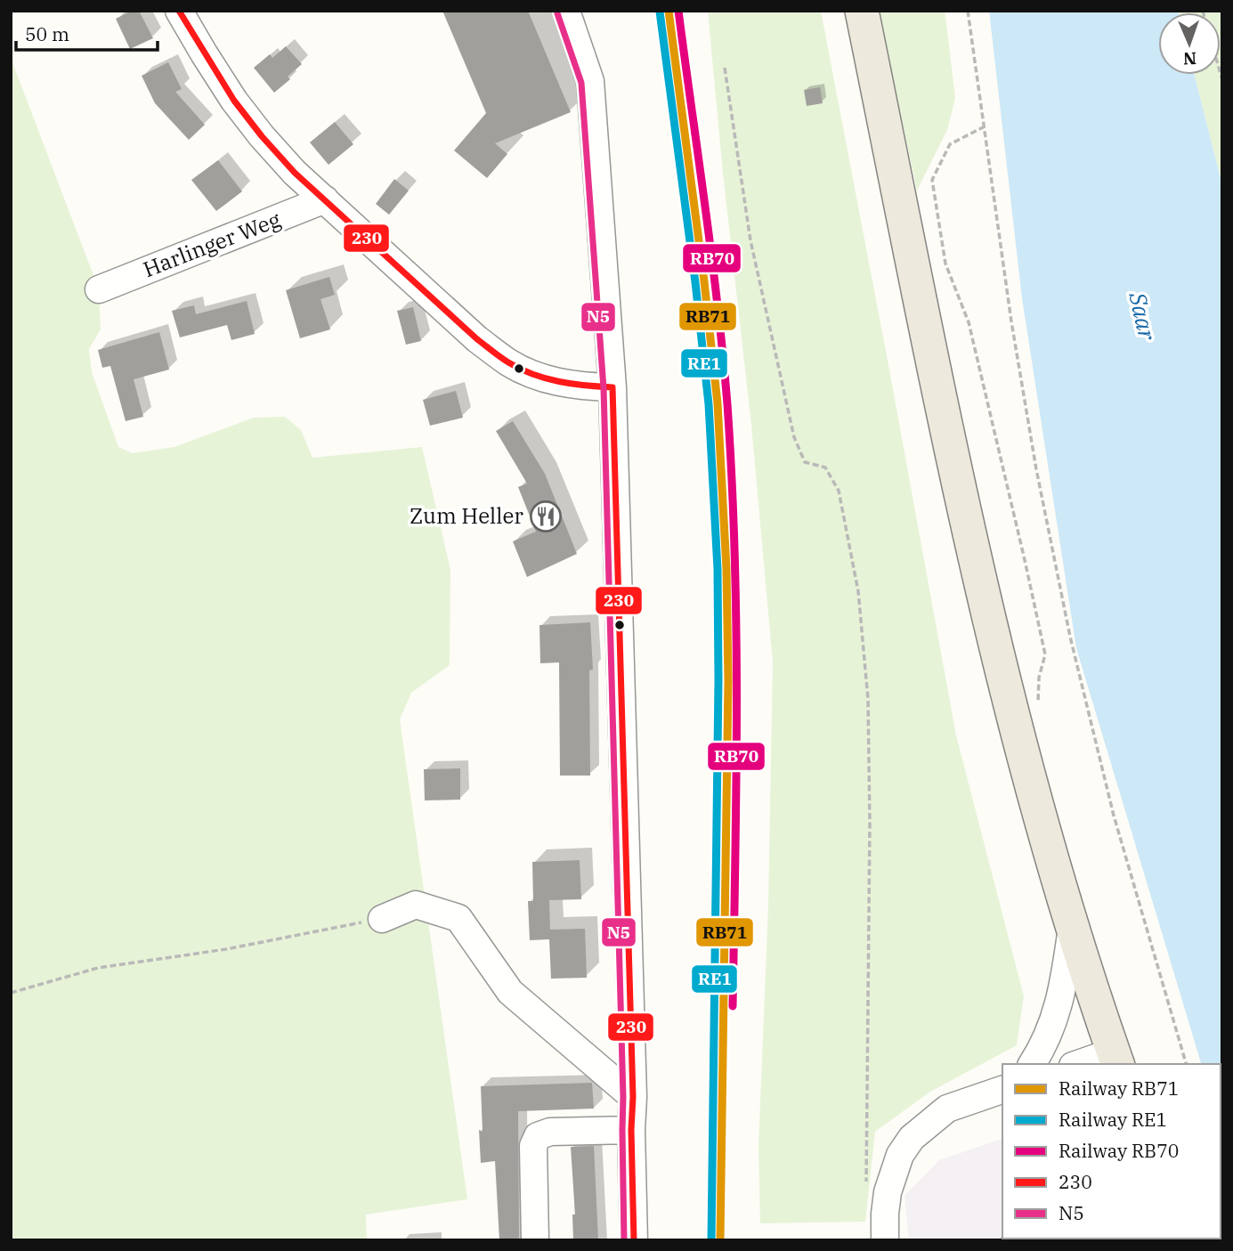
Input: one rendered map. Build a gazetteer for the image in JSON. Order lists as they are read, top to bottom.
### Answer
{
  "streets": {
    "street": ["Harlinger Weg"]
  },
  "water": ["Saar"],
  "places": {
    "restaurant": ["Zum Heller"]
  },
  "lines": [
    "rail line RB71",
    "rail line RB70",
    "transit line 230",
    "rail line RE1",
    "transit line N5"
  ],
  "legend": [
    "Railway RB71",
    "Railway RE1",
    "Railway RB70",
    "230",
    "N5"
  ],
  "scale_bar": "50 m",
  "north": "bottom"
}
